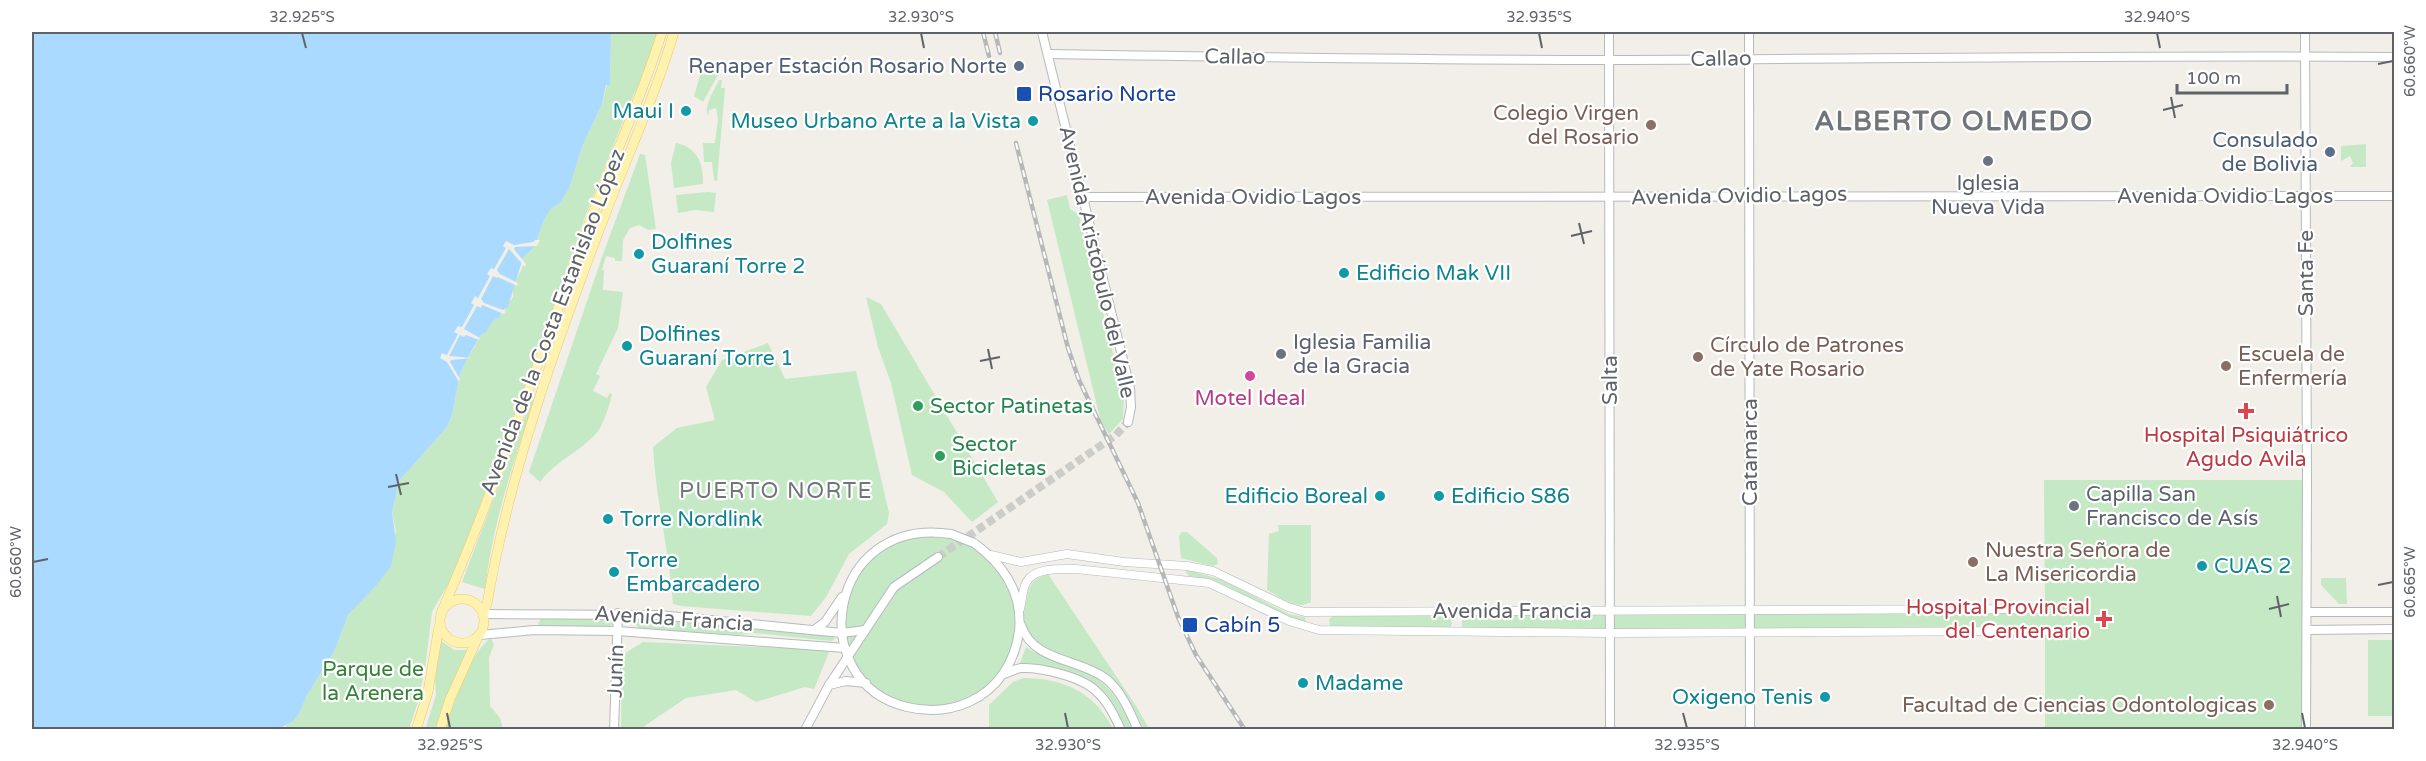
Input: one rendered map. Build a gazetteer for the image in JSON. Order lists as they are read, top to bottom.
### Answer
{
  "streets": {
    "main road": [
      "Callao",
      "Avenida Ovidio Lagos",
      "Avenida Aristóbulo del Valle",
      "Santa Fe",
      "Avenida de la Costa Estanislao López",
      "Salta",
      "Catamarca",
      "Avenida Francia",
      "Junín"
    ]
  },
  "crossings": [
    ["Callao", "Avenida Aristóbulo del Valle"],
    ["Callao", "Santa Fe"],
    ["Callao", "Salta"],
    ["Callao", "Catamarca"],
    ["Avenida Ovidio Lagos", "Avenida Aristóbulo del Valle"],
    ["Avenida Ovidio Lagos", "Santa Fe"],
    ["Avenida Ovidio Lagos", "Salta"],
    ["Avenida Ovidio Lagos", "Catamarca"],
    ["Avenida de la Costa Estanislao López", "Avenida Francia"],
    ["Salta", "Avenida Francia"],
    ["Catamarca", "Avenida Francia"],
    ["Avenida Francia", "Junín"]
  ],
  "districts": ["ALBERTO OLMEDO", "PUERTO NORTE"],
  "parks": ["Parque de la Arenera"],
  "places": {
    "other": [
      "Renaper Estación Rosario Norte",
      "Maui I",
      "Museo Urbano Arte a la Vista",
      "Colegio Virgen del Rosario",
      "Consulado de Bolivia",
      "Iglesia Nueva Vida",
      "Dolfines Guaraní Torre 2",
      "Edificio Mak VII",
      "Dolfines Guaraní Torre 1",
      "Iglesia Familia de la Gracia",
      "Círculo de Patrones de Yate Rosario",
      "Escuela de Enfermería",
      "Motel Ideal",
      "Sector Patinetas",
      "Sector Bicicletas",
      "Edificio Boreal",
      "Edificio S86",
      "Capilla San Francisco de Asís",
      "Torre Nordlink",
      "Nuestra Señora de La Misericordia",
      "CUAS 2",
      "Torre Embarcadero",
      "Madame",
      "Oxigeno Tenis",
      "Facultad de Ciencias Odontologicas"
    ],
    "transit": ["Rosario Norte", "Cabín 5"],
    "health": ["Hospital Psiquiátrico Agudo Avila", "Hospital Provincial del Centenario"]
  },
  "scale_bar": "100 m",
  "coordinates": [
    "32.925°S",
    "32.930°S",
    "32.935°S",
    "32.940°S",
    "60.660°W",
    "60.665°W"
  ]
}
